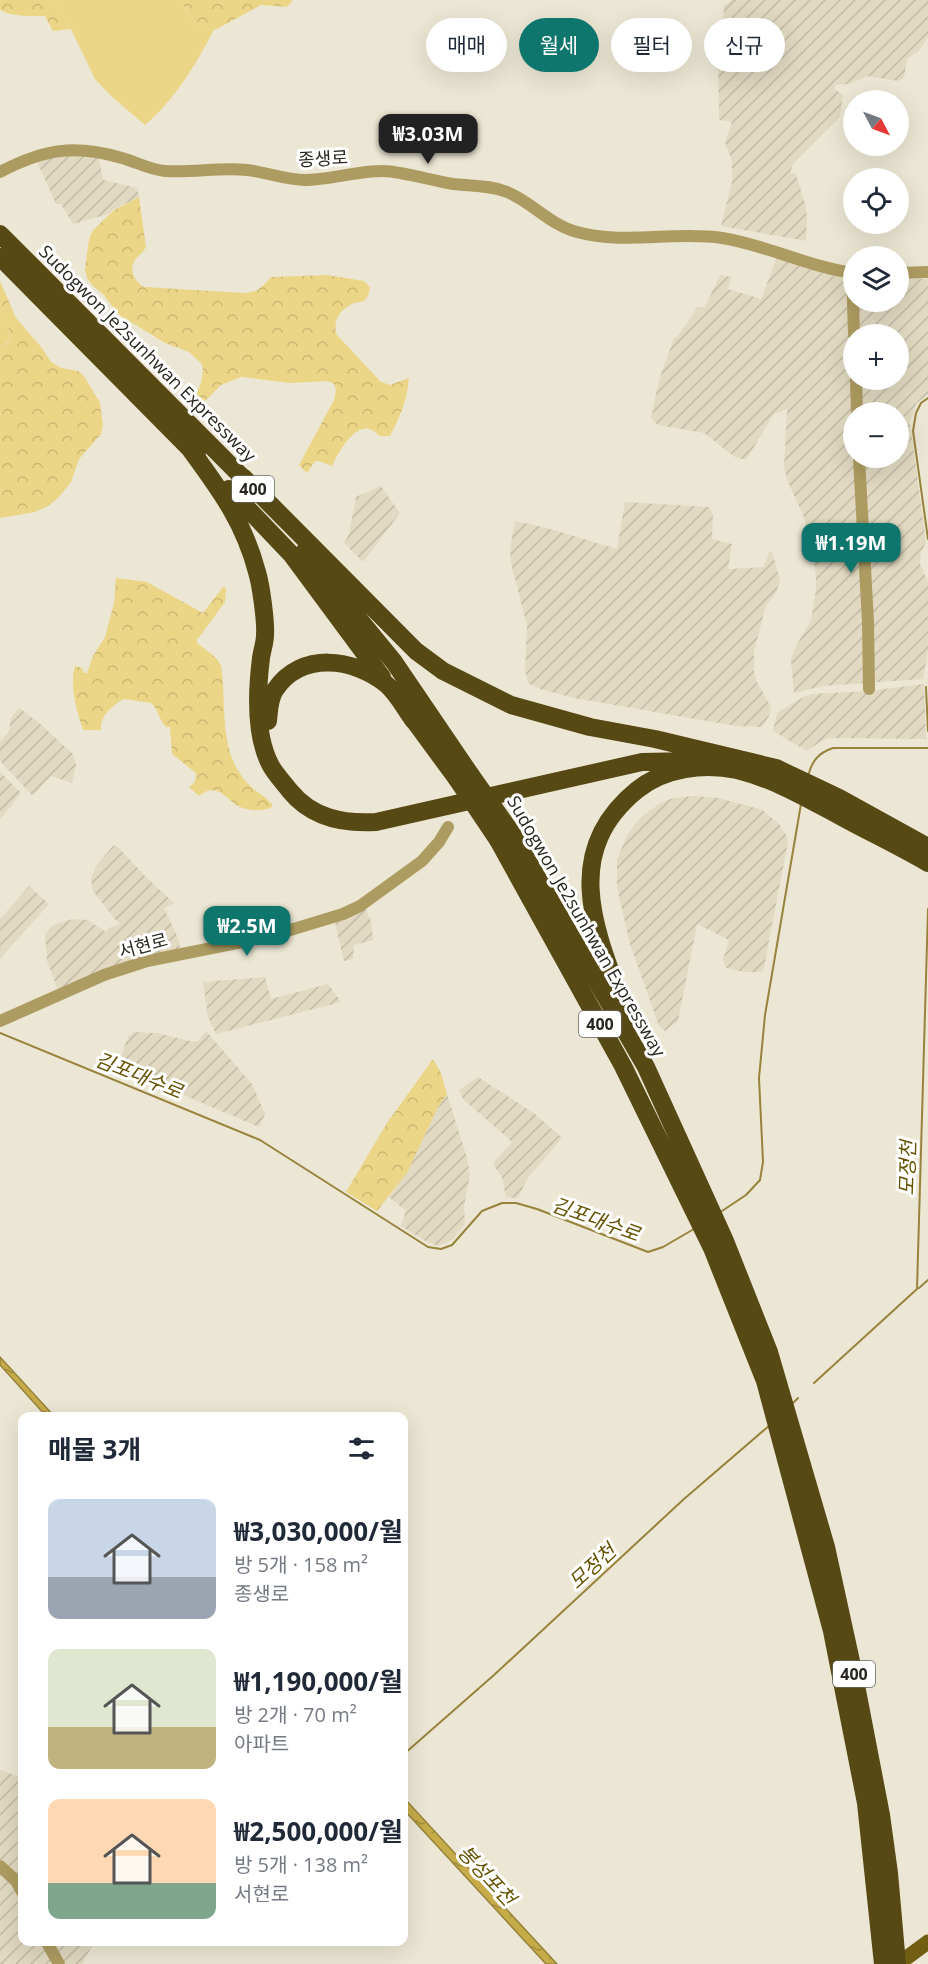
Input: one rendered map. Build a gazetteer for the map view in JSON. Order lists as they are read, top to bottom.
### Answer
{
  "streets": {
    "highway": ["Sudogwon Je2sunhwan Expressway", "400"],
    "street": ["종생로", "서현로"]
  },
  "water": ["김포대수로", "모정천", "봉성포천"],
  "north": "bottom right",
  "page": {
    "chip": [
      "매매",
      "월세",
      "필터",
      "신규"
    ],
    "map_buttons": ["+", "−"],
    "price": ["₩3.03M", "₩1.19M", "₩2.5M"],
    "heading": "매물 3개",
    "list": [
      {
        "name": "₩3,030,000/월",
        "note": "방 5개 · 158 m² · 종생로"
      },
      {
        "name": "₩1,190,000/월",
        "note": "방 2개 · 70 m² · 아파트"
      },
      {
        "name": "₩2,500,000/월",
        "note": "방 5개 · 138 m² · 서현로"
      }
    ]
  }
}
